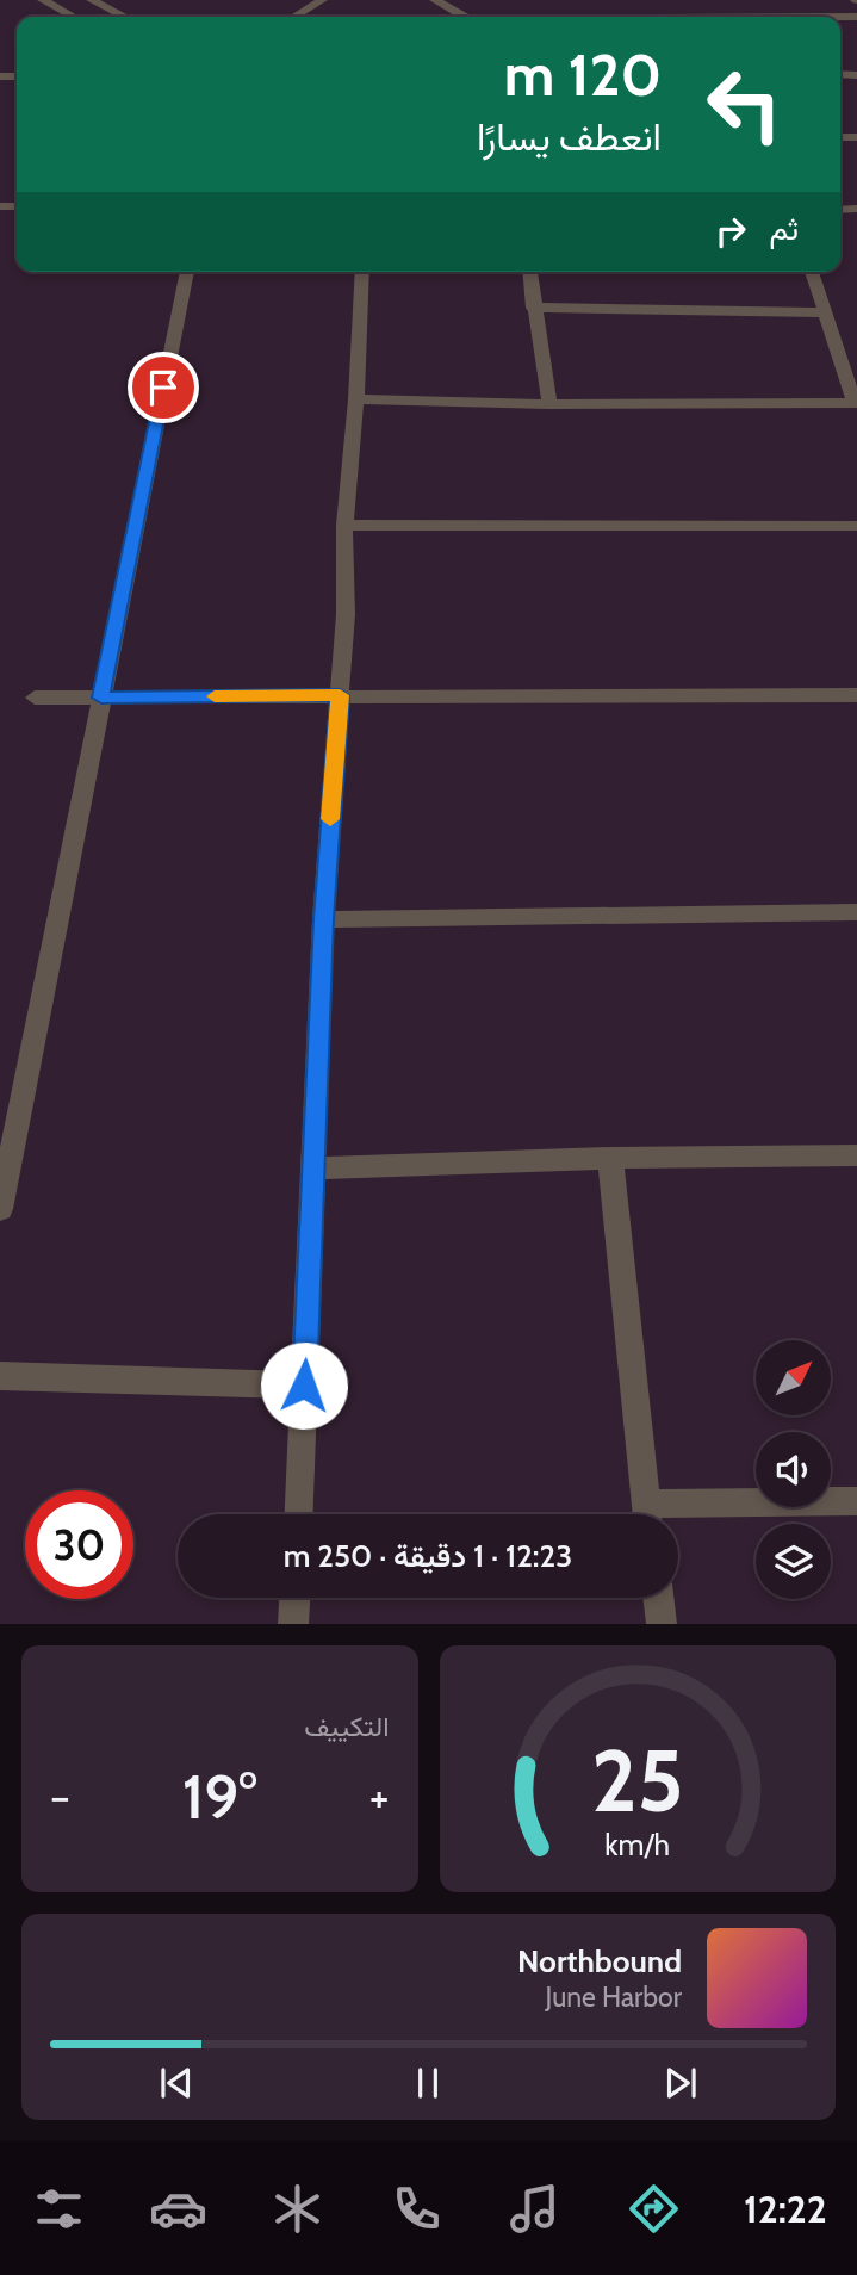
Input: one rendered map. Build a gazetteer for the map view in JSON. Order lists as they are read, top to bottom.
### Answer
{
  "north": "top right",
  "page": {
    "turn": ["120 m", "انعطف يسارًا"],
    "then": "ثم",
    "limit": "30",
    "trip": "12:23 · 1 دقيقة · 250 m",
    "tile": "التكييف",
    "heat": ["−", "19°", "+"],
    "song": ["Northbound", "June Harbor"],
    "tabs": "12:22",
    "gauge": ["25", "km/h"]
  }
}
